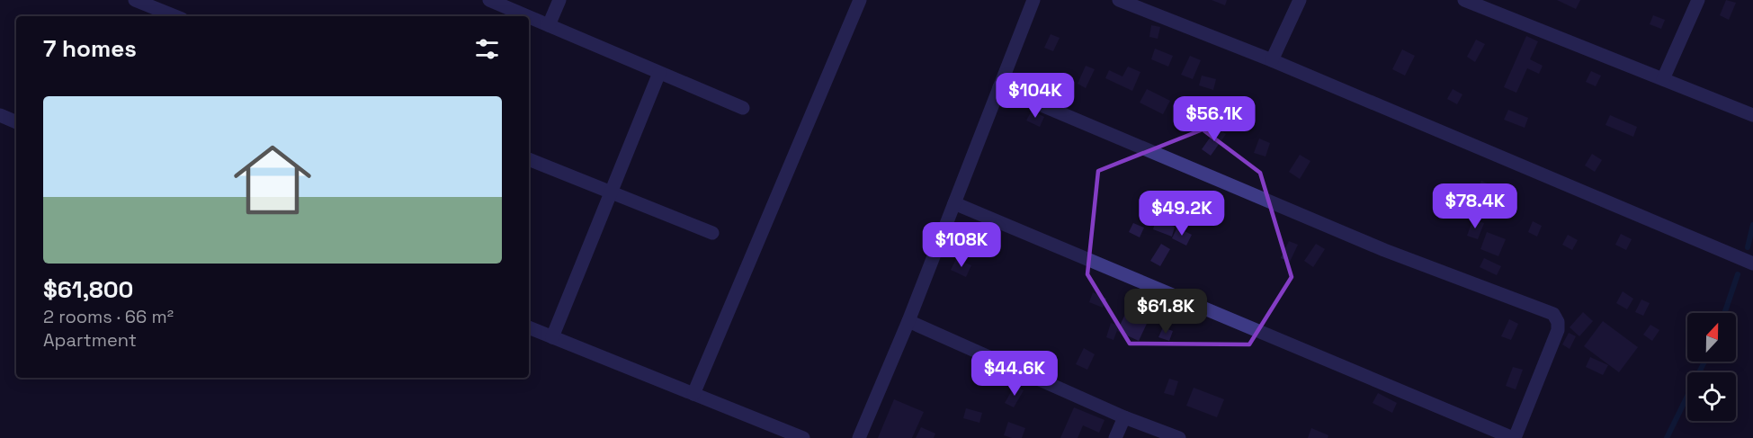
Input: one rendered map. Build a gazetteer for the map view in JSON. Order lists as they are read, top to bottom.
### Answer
{
  "north": "top",
  "page": {
    "heading": "7 homes",
    "price": [
      "$104K",
      "$56.1K",
      "$78.4K",
      "$49.2K",
      "$108K",
      "$61.8K",
      "$44.6K"
    ],
    "list": [
      {
        "name": "$61,800",
        "note": "2 rooms · 66 m² · Apartment"
      }
    ]
  }
}
